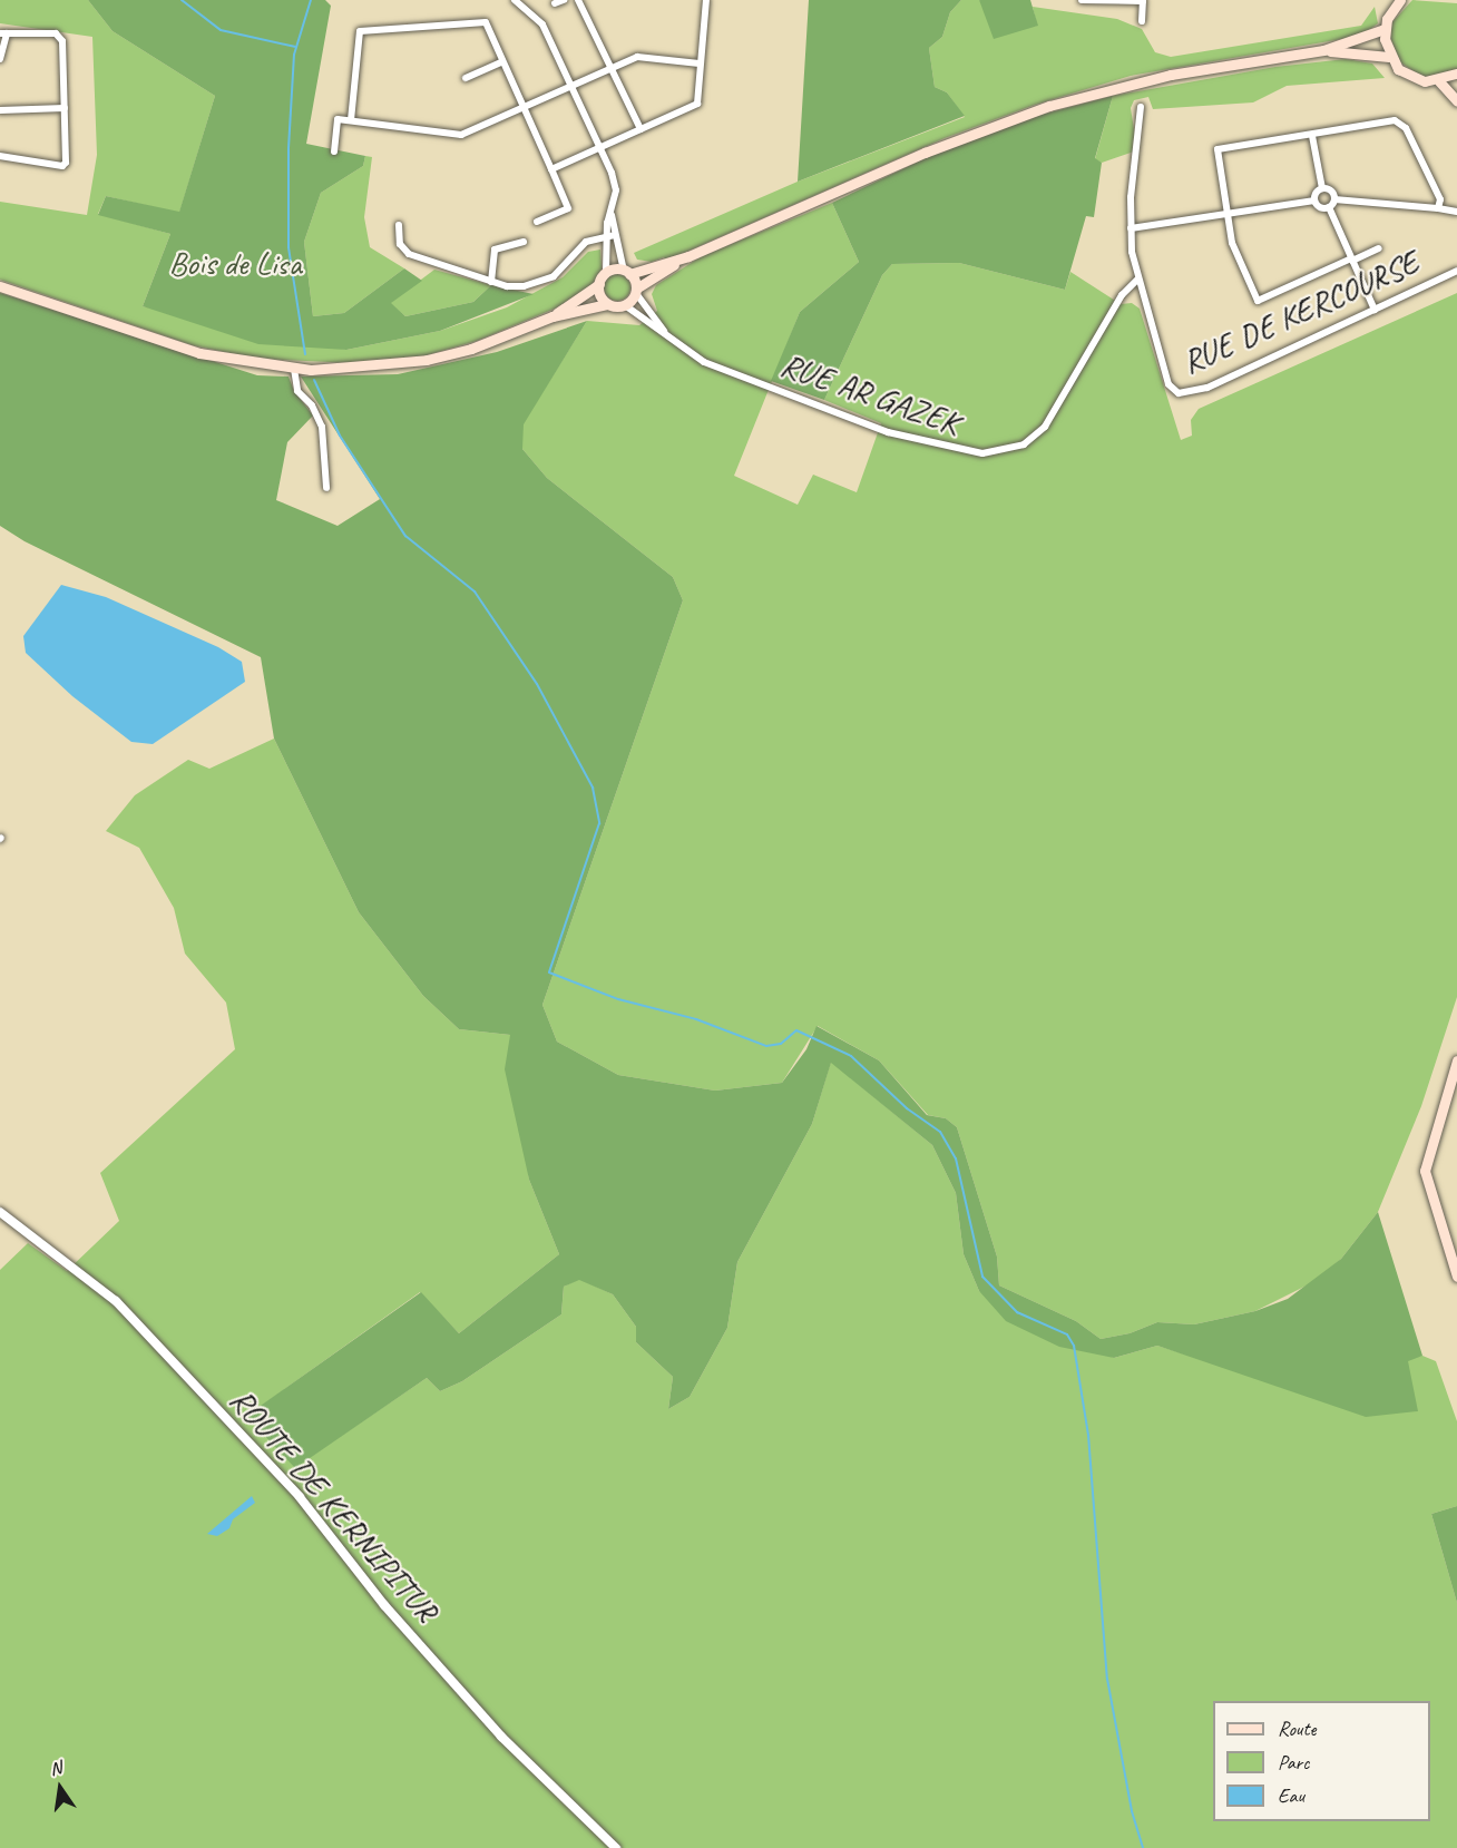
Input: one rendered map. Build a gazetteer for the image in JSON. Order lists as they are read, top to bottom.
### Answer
{
  "streets": {
    "street": ["RUE DE KERCOURSE", "RUE AR GAZEK", "ROUTE DE KERNIPITUR"]
  },
  "crossings": [
    ["RUE DE KERCOURSE", "RUE AR GAZEK"]
  ],
  "parks": ["Bois de Lisa"],
  "legend": ["Route", "Parc", "Eau"],
  "north": "top"
}
